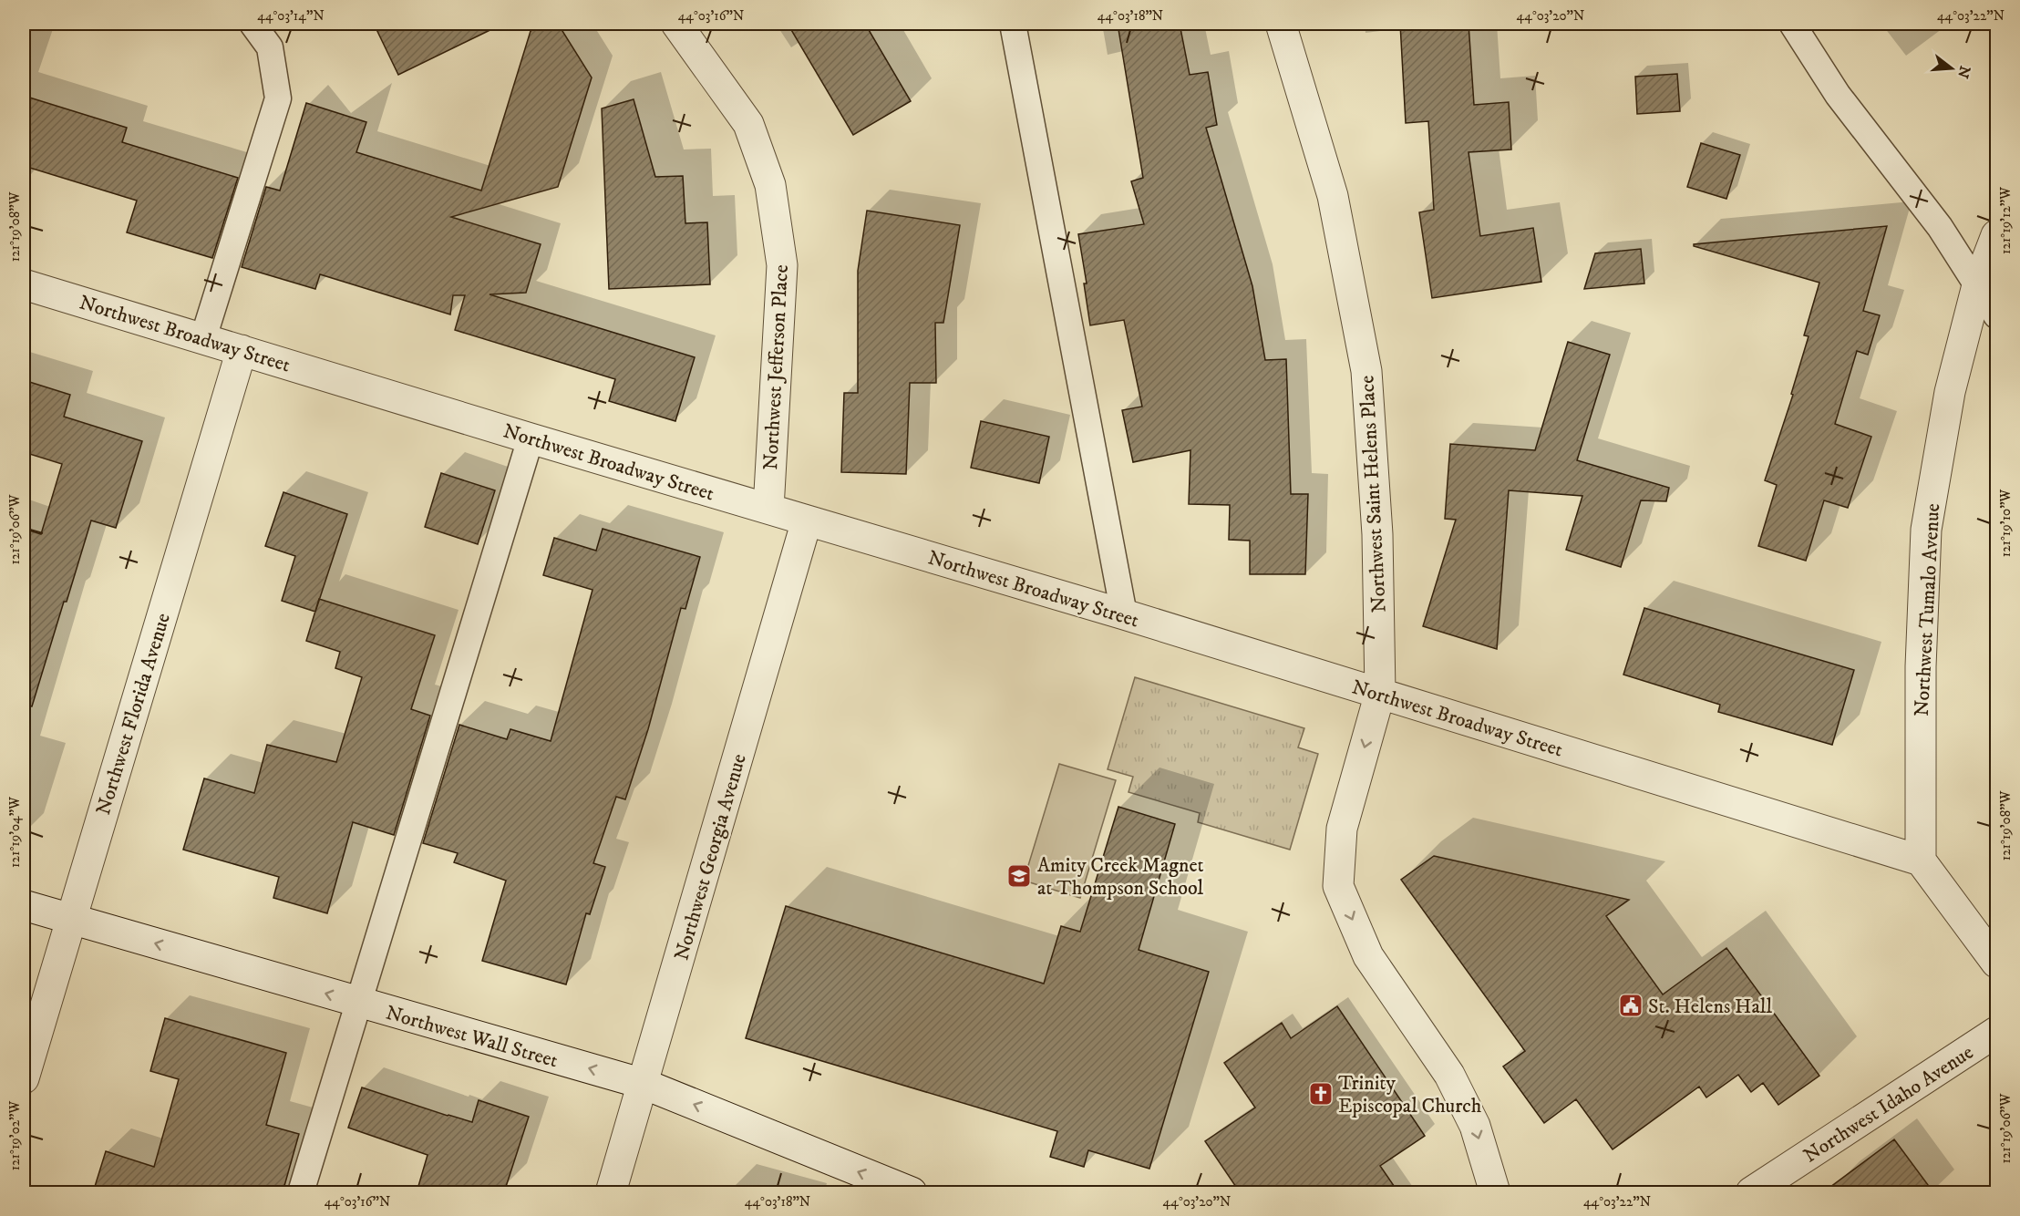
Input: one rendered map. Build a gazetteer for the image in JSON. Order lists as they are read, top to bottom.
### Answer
{
  "streets": {
    "street": [
      "Northwest Broadway Street",
      "Northwest Jefferson Place",
      "Northwest Saint Helens Place",
      "Northwest Tumalo Avenue",
      "Northwest Florida Avenue",
      "Northwest Georgia Avenue",
      "Northwest Wall Street",
      "Northwest Idaho Avenue"
    ]
  },
  "crossings": [
    ["Northwest Broadway Street", "Northwest Jefferson Place"],
    ["Northwest Broadway Street", "Northwest Saint Helens Place"],
    ["Northwest Broadway Street", "Northwest Tumalo Avenue"],
    ["Northwest Broadway Street", "Northwest Florida Avenue"],
    ["Northwest Broadway Street", "Northwest Georgia Avenue"],
    ["Northwest Florida Avenue", "Northwest Wall Street"],
    ["Northwest Georgia Avenue", "Northwest Wall Street"]
  ],
  "one_way": ["Northwest Saint Helens Place", "Northwest Wall Street"],
  "places": {
    "school or university": ["Amity Creek Magnet at Thompson School"],
    "public building": ["St. Helens Hall"],
    "church": ["Trinity Episcopal Church"]
  },
  "north": "right",
  "coordinates": [
    "44°03'14\"N",
    "44°03'16\"N",
    "44°03'18\"N",
    "44°03'20\"N",
    "44°03'22\"N",
    "121°19'12\"W",
    "121°19'08\"W",
    "121°19'10\"W",
    "121°19'06\"W",
    "121°19'04\"W",
    "121°19'02\"W"
  ]
}
